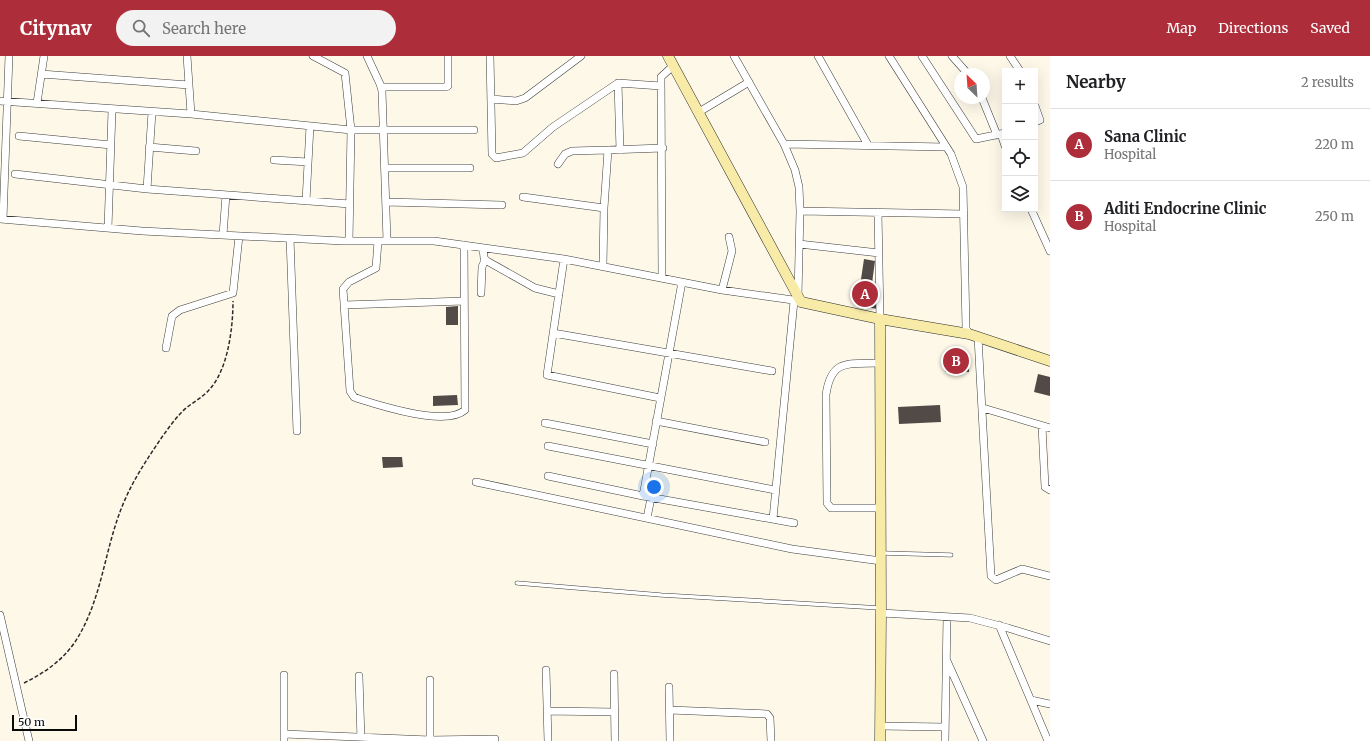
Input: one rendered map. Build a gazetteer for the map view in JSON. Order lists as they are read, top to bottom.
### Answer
{
  "scale_bar": "50 m",
  "north": "top left",
  "page": {
    "header": "Citynav",
    "search": "Search here",
    "nav": ["Map", "Directions", "Saved"],
    "heading": ["Nearby", "2 results"],
    "map_buttons": ["+", "−"],
    "list": [
      {
        "mark": "A",
        "name": "Sana Clinic",
        "note": "Hospital",
        "value": "220 m"
      },
      {
        "mark": "B",
        "name": "Aditi Endocrine Clinic",
        "note": "Hospital",
        "value": "250 m"
      }
    ],
    "pins": ["A", "B"],
    "scale": "50 m"
  }
}
